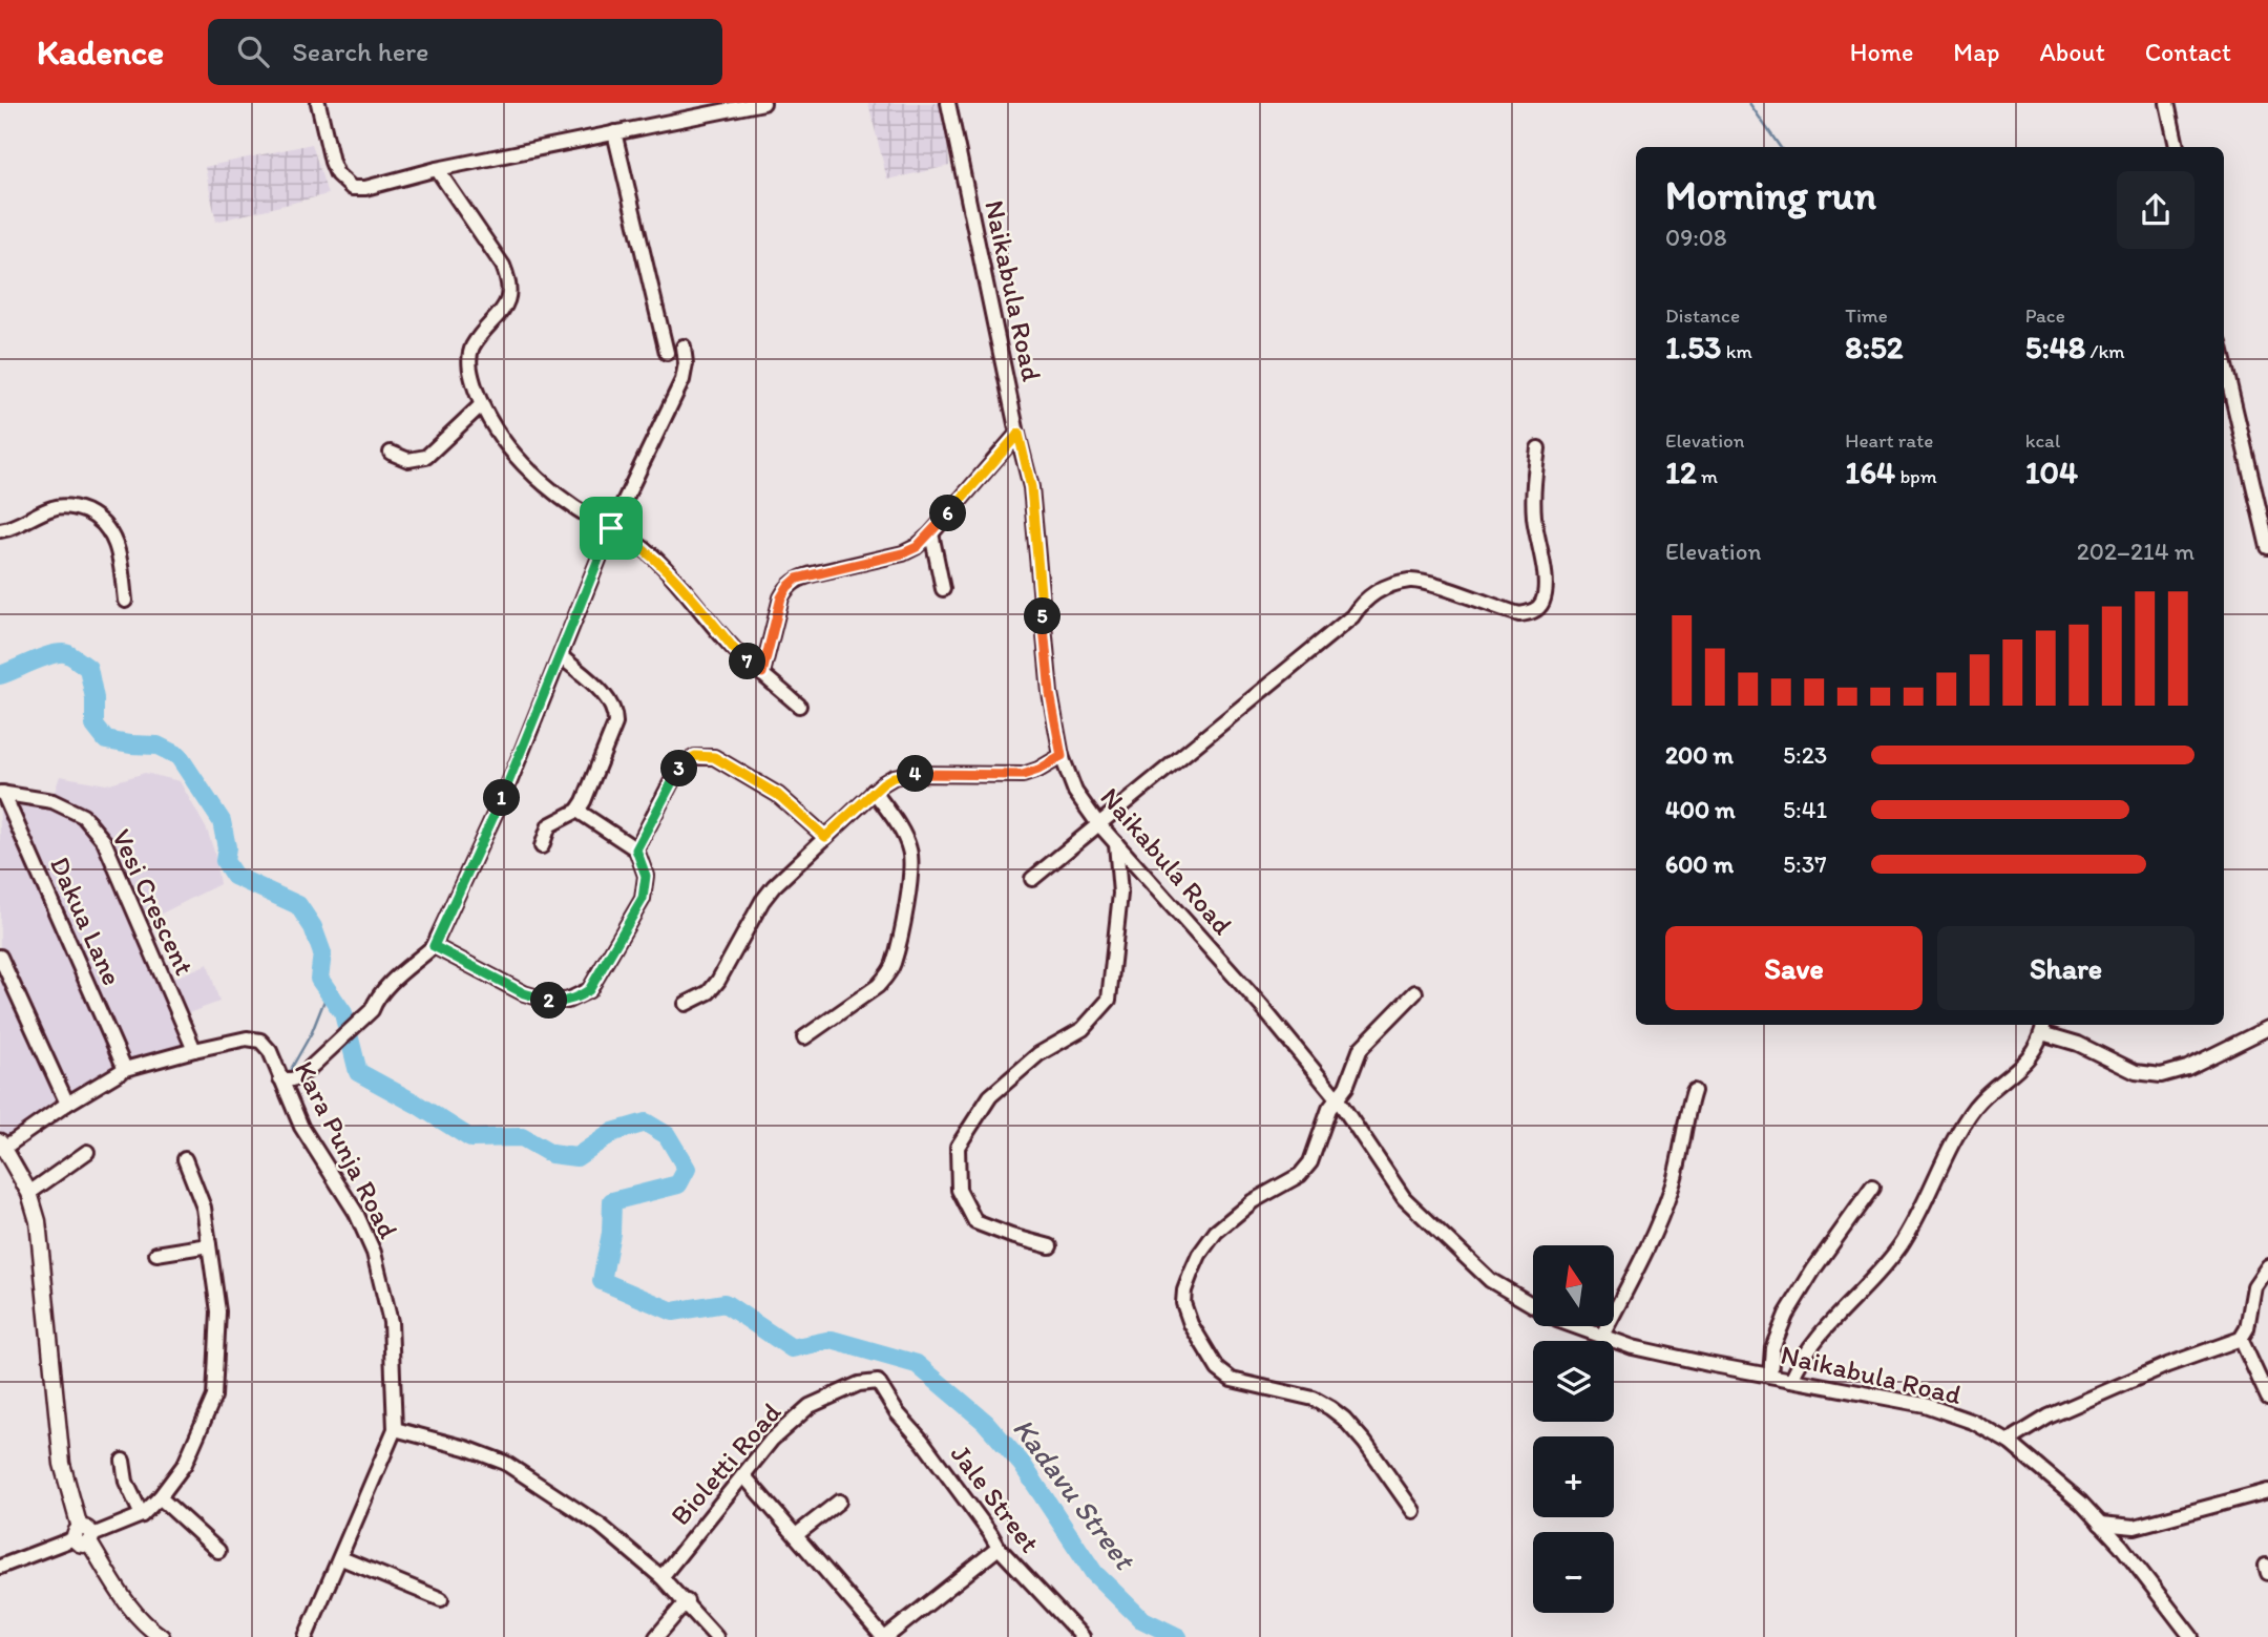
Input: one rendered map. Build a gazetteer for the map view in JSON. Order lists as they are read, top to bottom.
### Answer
{
  "streets": {
    "street": [
      "Naikabula Road",
      "Vesi Crescent",
      "Dakua Lane",
      "Kara Punja Road",
      "Bioletti Road",
      "Jale Street"
    ]
  },
  "crossings": [
    ["Vesi Crescent", "Dakua Lane"],
    ["Vesi Crescent", "Kara Punja Road"],
    ["Dakua Lane", "Kara Punja Road"],
    ["Bioletti Road", "Jale Street"]
  ],
  "water": ["Kadavu Street"],
  "north": "top",
  "page": {
    "header": "Kadence",
    "search": "Search here",
    "nav": [
      "Home",
      "Map",
      "About",
      "Contact"
    ],
    "heading": ["Morning run", "09:08"],
    "stats": [
      ["Distance", "1.53 km"],
      ["Time", "8:52"],
      ["Pace", "5:48 /km"],
      ["Elevation", "12 m"],
      ["Heart rate", "164 bpm"],
      ["kcal", "104"]
    ],
    "pins": [
      "6",
      "5",
      "7",
      "3",
      "4",
      "1",
      "2"
    ],
    "chart": ["Elevation", "202–214 m"],
    "list": [
      {
        "name": "200 m",
        "note": "5:23"
      },
      {
        "name": "400 m",
        "note": "5:41"
      },
      {
        "name": "600 m",
        "note": "5:37"
      }
    ],
    "buttons": ["Save", "Share"],
    "map_buttons": ["+", "−"]
  }
}
